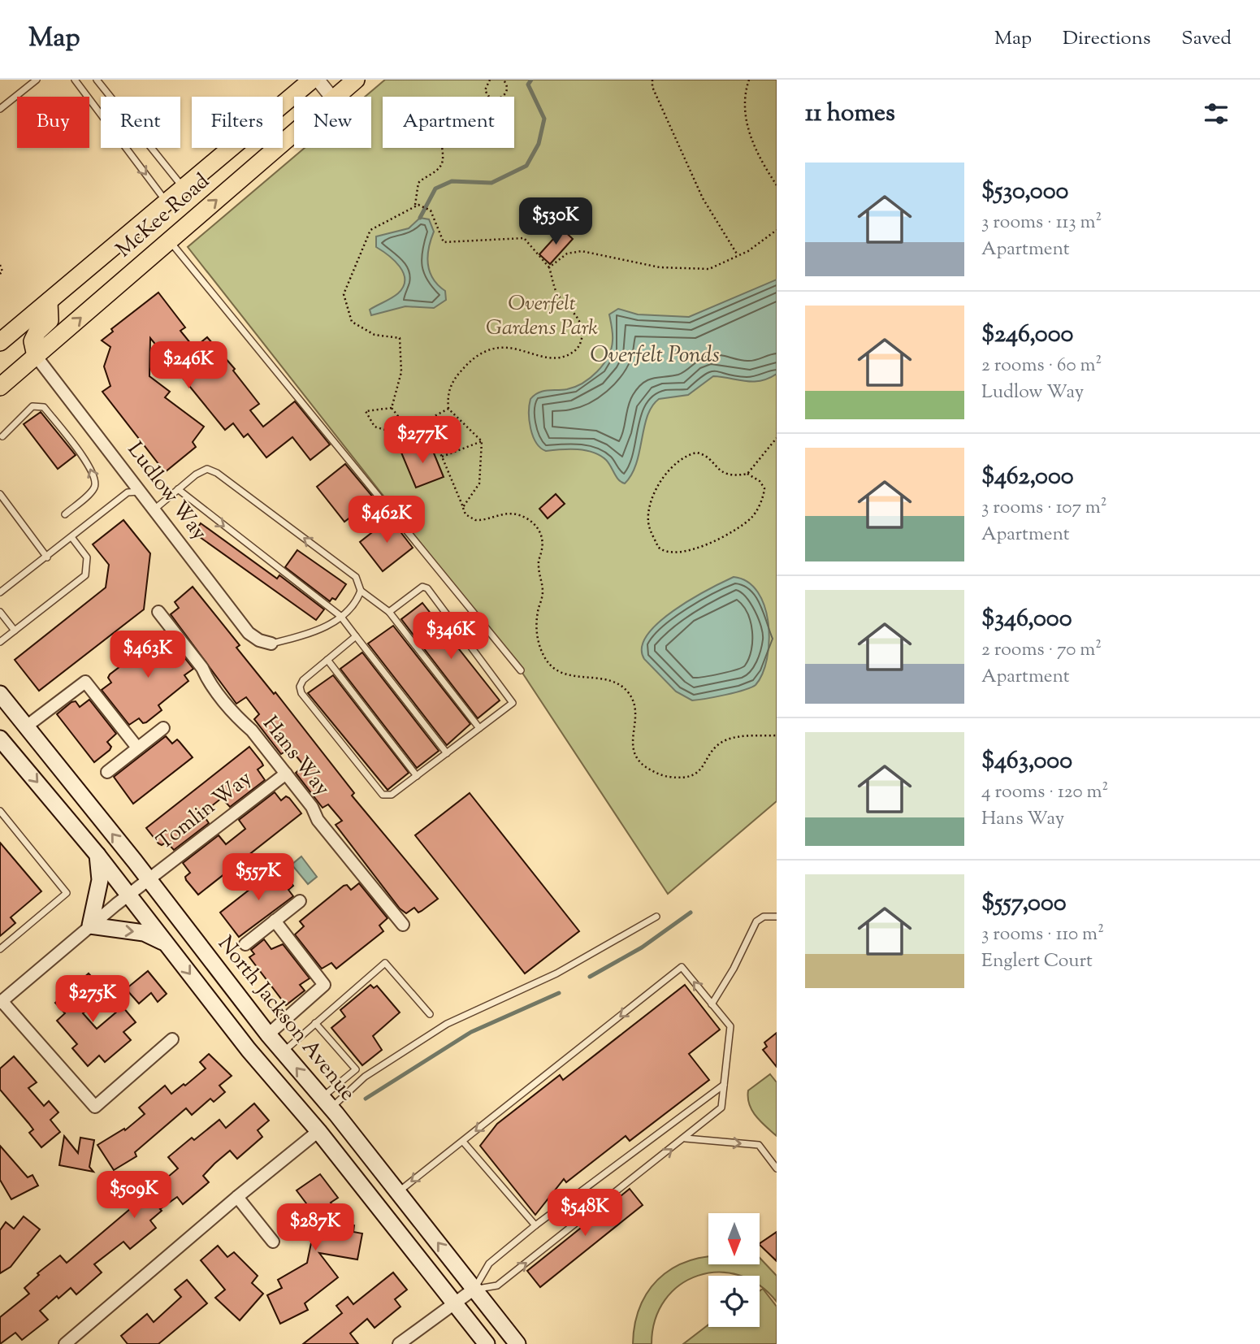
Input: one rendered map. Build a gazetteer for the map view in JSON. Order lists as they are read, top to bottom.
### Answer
{
  "streets": {
    "main road": ["McKee Road", "North Jackson Avenue"],
    "street": ["Ludlow Way", "Hans Way", "Tomlin Way"]
  },
  "crossings": [
    ["McKee Road", "Ludlow Way"],
    ["Hans Way", "Tomlin Way"],
    ["Tomlin Way", "North Jackson Avenue"]
  ],
  "water": ["Overfelt Ponds"],
  "parks": ["Overfelt Gardens Park"],
  "north": "bottom",
  "page": {
    "header": "Map",
    "nav": ["Map", "Directions", "Saved"],
    "heading": "11 homes",
    "chip": [
      "Buy",
      "Rent",
      "Filters",
      "New",
      "Apartment"
    ],
    "list": [
      {
        "name": "$530,000",
        "note": "3 rooms · 113 m² · Apartment"
      },
      {
        "name": "$246,000",
        "note": "2 rooms · 60 m² · Ludlow Way"
      },
      {
        "name": "$462,000",
        "note": "3 rooms · 107 m² · Apartment"
      },
      {
        "name": "$346,000",
        "note": "2 rooms · 70 m² · Apartment"
      },
      {
        "name": "$463,000",
        "note": "4 rooms · 120 m² · Hans Way"
      },
      {
        "name": "$557,000",
        "note": "3 rooms · 110 m² · Englert Court"
      }
    ],
    "price": [
      "$530K",
      "$246K",
      "$277K",
      "$462K",
      "$346K",
      "$463K",
      "$557K",
      "$275K",
      "$509K",
      "$548K",
      "$287K"
    ]
  }
}
